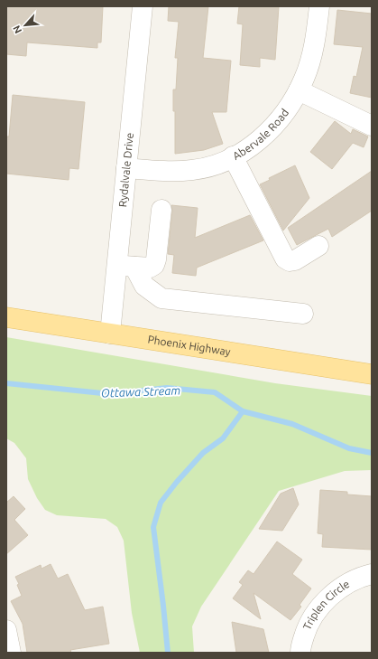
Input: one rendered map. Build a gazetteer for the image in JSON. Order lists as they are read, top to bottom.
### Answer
{
  "streets": {
    "main road": ["Phoenix Highway"],
    "street": ["Abervale Road", "Rydalvale Drive", "Triplen Circle"]
  },
  "crossings": [
    ["Abervale Road", "Rydalvale Drive"],
    ["Rydalvale Drive", "Phoenix Highway"]
  ],
  "water": ["Ottawa Stream"],
  "north": "bottom left"
}
